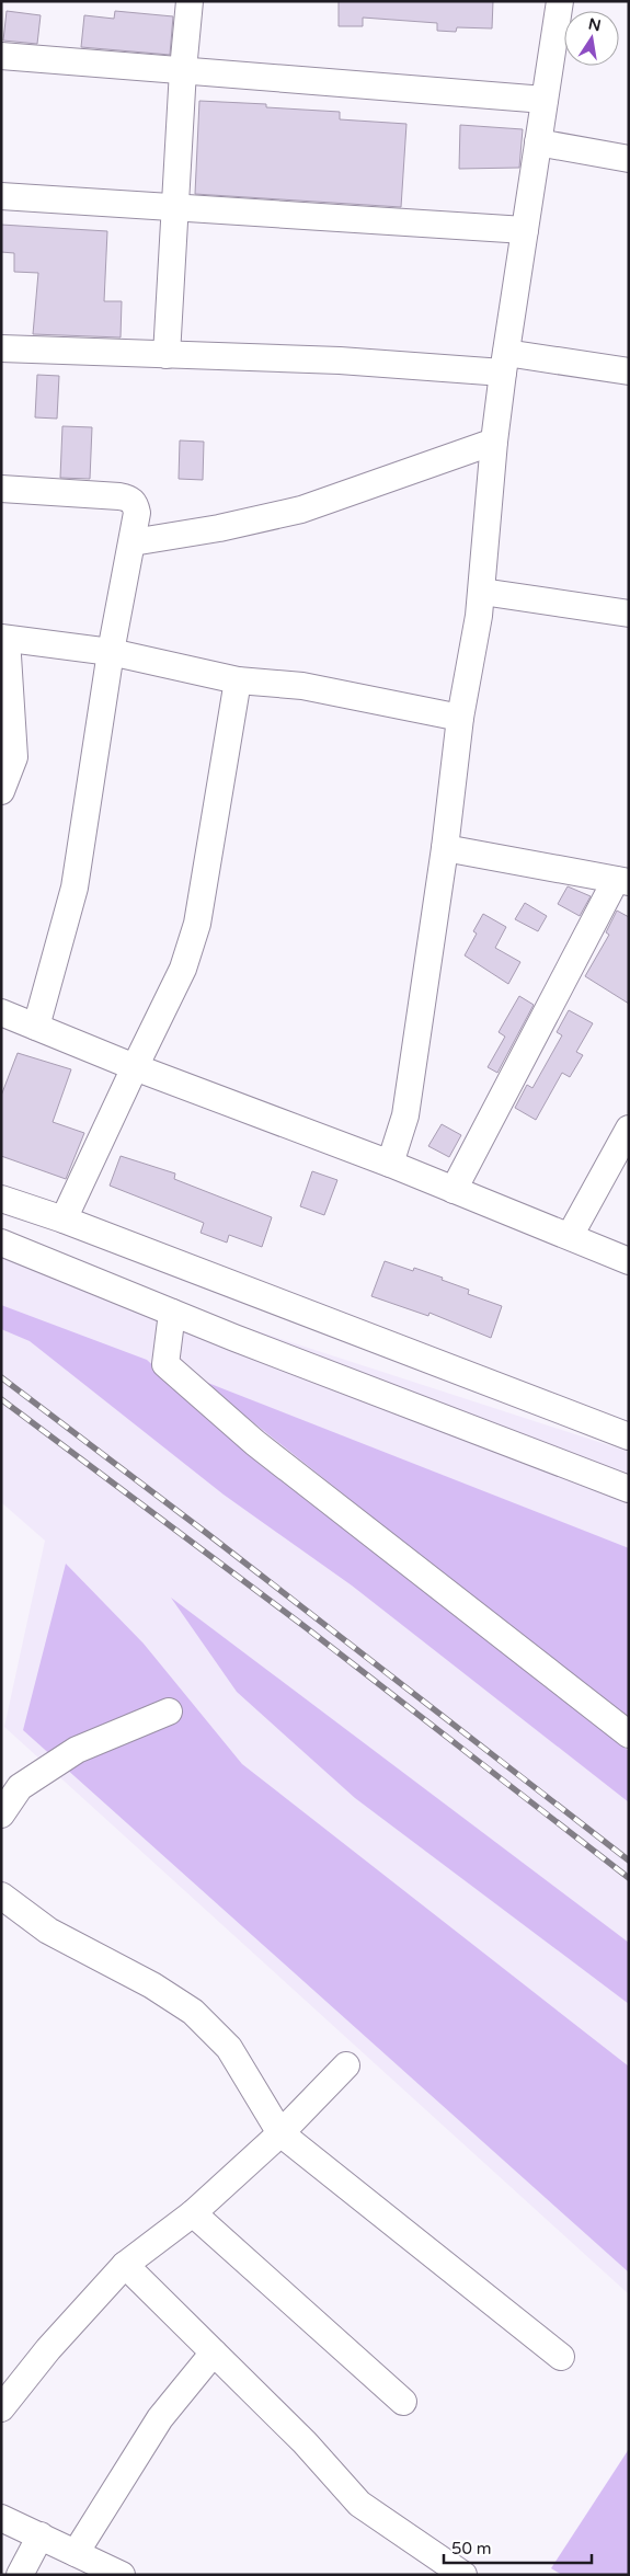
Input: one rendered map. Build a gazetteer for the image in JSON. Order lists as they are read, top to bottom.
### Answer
{
  "scale_bar": "50 m",
  "north": "top"
}
